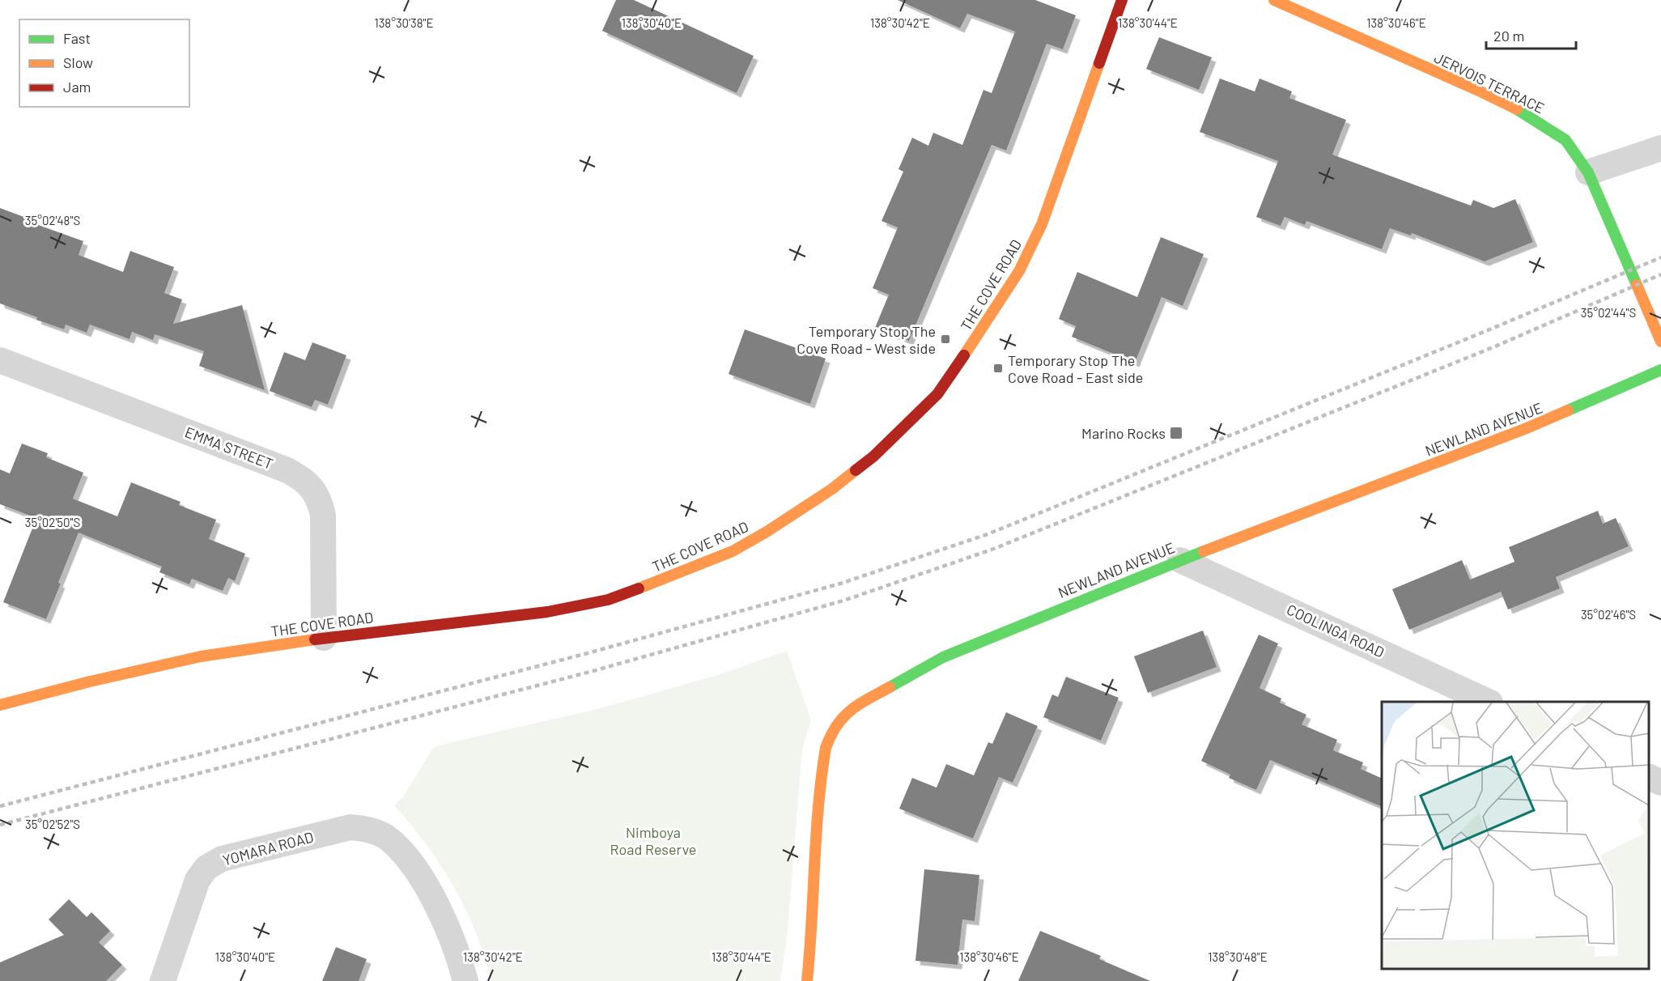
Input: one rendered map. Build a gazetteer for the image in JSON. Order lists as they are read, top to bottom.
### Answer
{
  "streets": {
    "street": [
      "JERVOIS TERRACE",
      "THE COVE ROAD",
      "NEWLAND AVENUE",
      "EMMA STREET",
      "COOLINGA ROAD",
      "YOMARA ROAD"
    ]
  },
  "crossings": [
    ["THE COVE ROAD", "EMMA STREET"],
    ["NEWLAND AVENUE", "COOLINGA ROAD"]
  ],
  "parks": ["Nimboya Road Reserve"],
  "places": {
    "transit": ["Temporary Stop The Cove Road - West side", "Temporary Stop The Cove Road - East side", "Marino Rocks"]
  },
  "legend": ["Fast", "Slow", "Jam"],
  "scale_bar": "20 m",
  "coordinates": [
    "138°30'38\"E",
    "138°30'40\"E",
    "138°30'42\"E",
    "138°30'44\"E",
    "138°30'46\"E",
    "35°02'48\"S",
    "35°02'44\"S",
    "35°02'50\"S",
    "35°02'46\"S",
    "35°02'52\"S",
    "138°30'48\"E"
  ]
}
